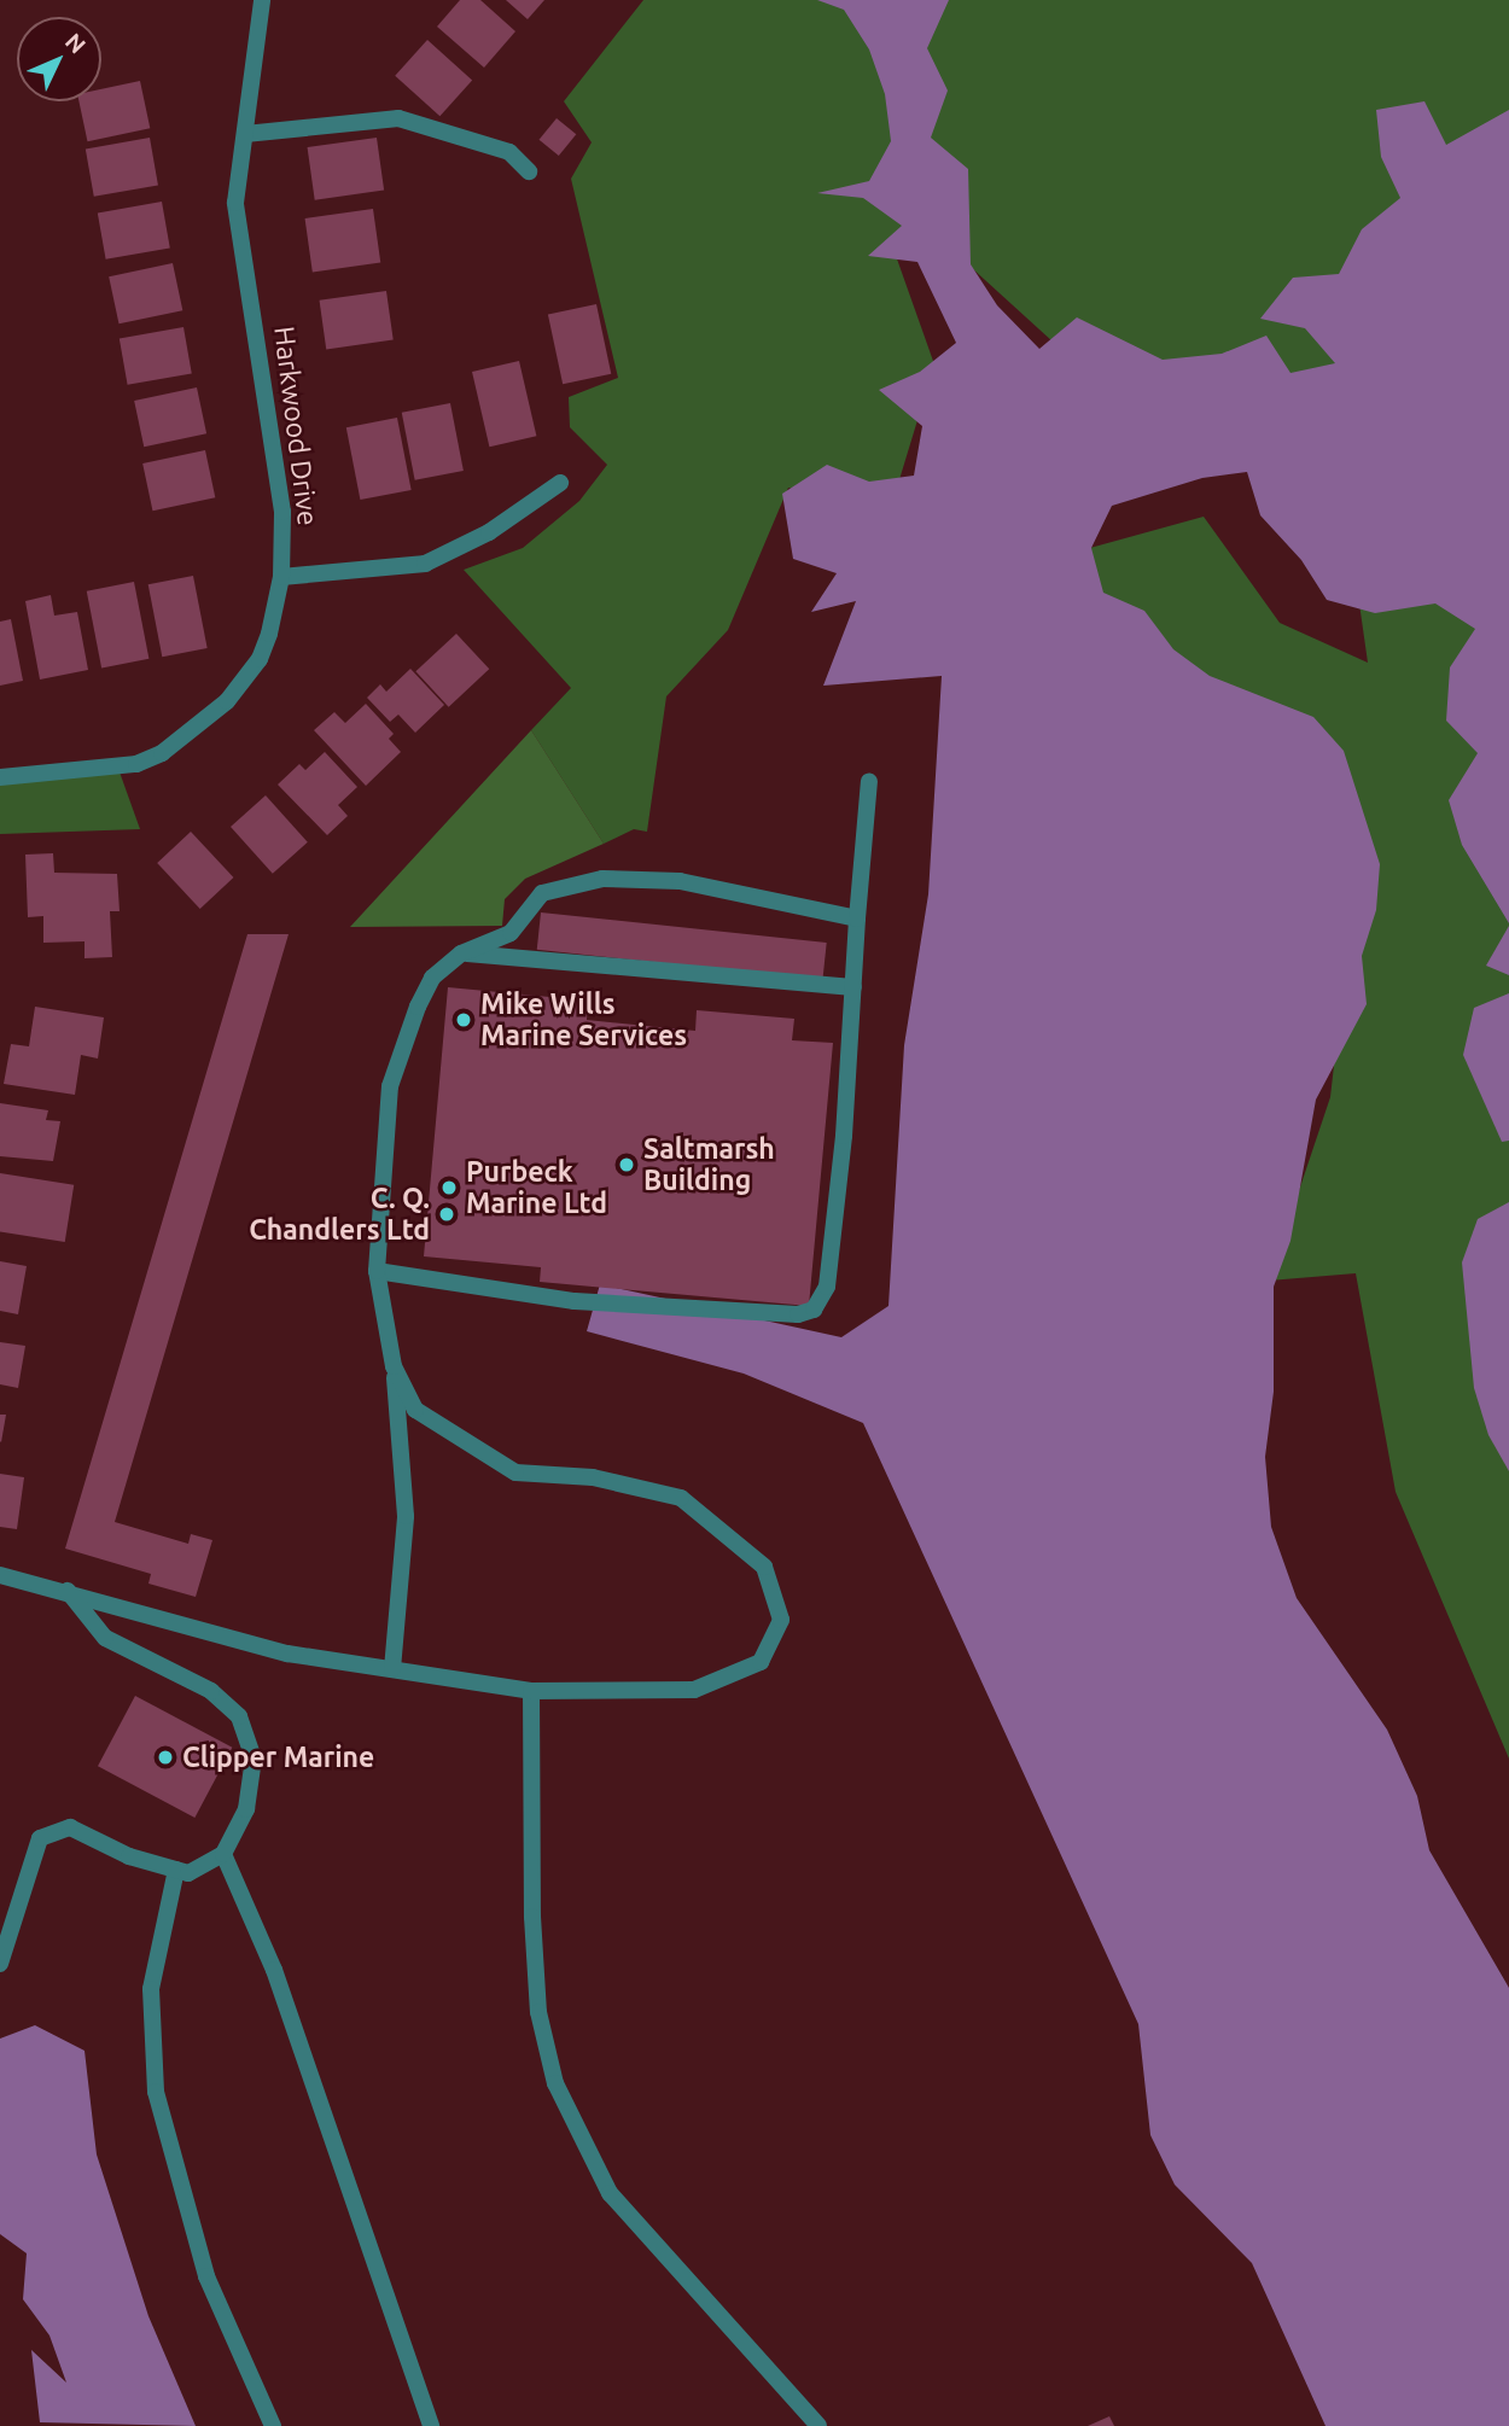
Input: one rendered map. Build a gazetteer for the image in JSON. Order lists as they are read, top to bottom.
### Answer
{
  "streets": {
    "street": ["Harkwood Drive"]
  },
  "places": [
    "Mike Wills Marine Services",
    "Saltmarsh Building",
    "Purbeck Marine Ltd",
    "C. Q. Chandlers Ltd",
    "Clipper Marine"
  ],
  "north": "top right"
}
